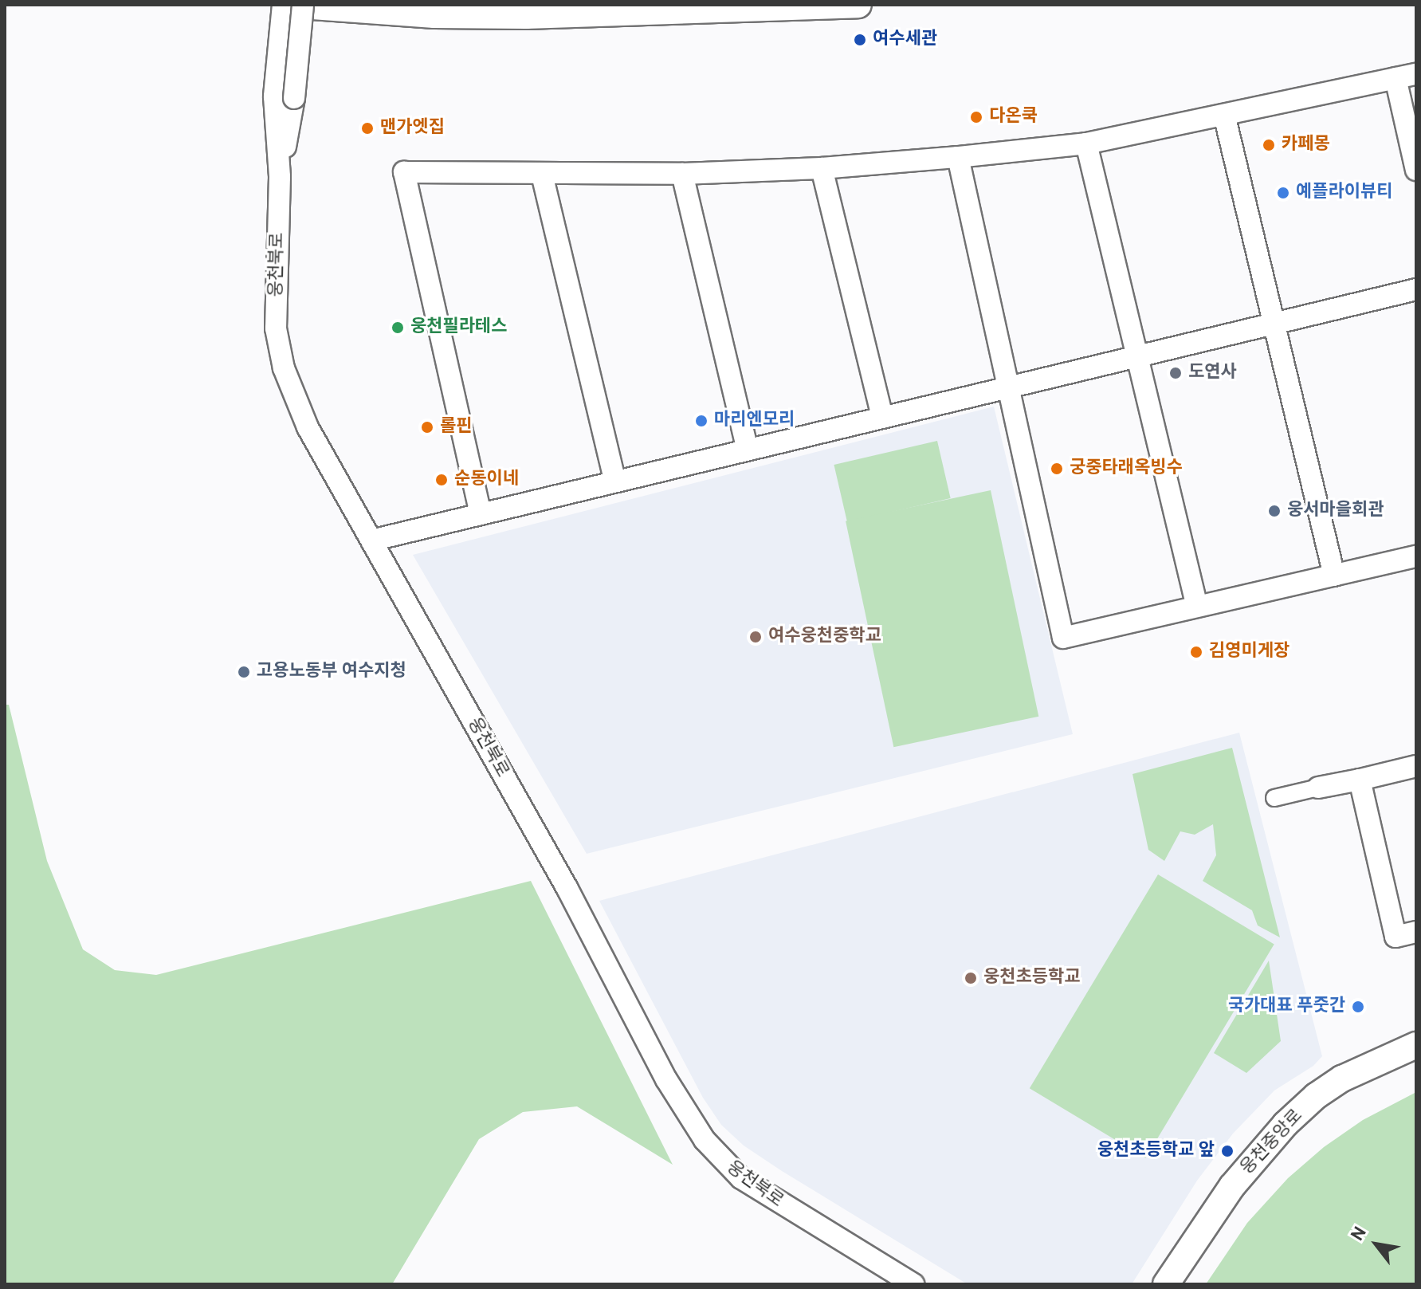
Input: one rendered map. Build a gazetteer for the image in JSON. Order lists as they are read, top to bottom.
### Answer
{
  "streets": {
    "street": ["웅천북로", "웅천중앙로"]
  },
  "places": [
    "여수세관",
    "다온쿡",
    "맨가엣집",
    "카페몽",
    "예플라이뷰티",
    "웅천필라테스",
    "도연사",
    "마리엔모리",
    "롤핀",
    "궁중타래옥빙수",
    "순동이네",
    "웅서마을회관",
    "여수웅천중학교",
    "김영미게장",
    "고용노동부 여수지청",
    "웅천초등학교",
    "국가대표 푸줏간",
    "웅천초등학교 앞"
  ],
  "north": "top left"
}
